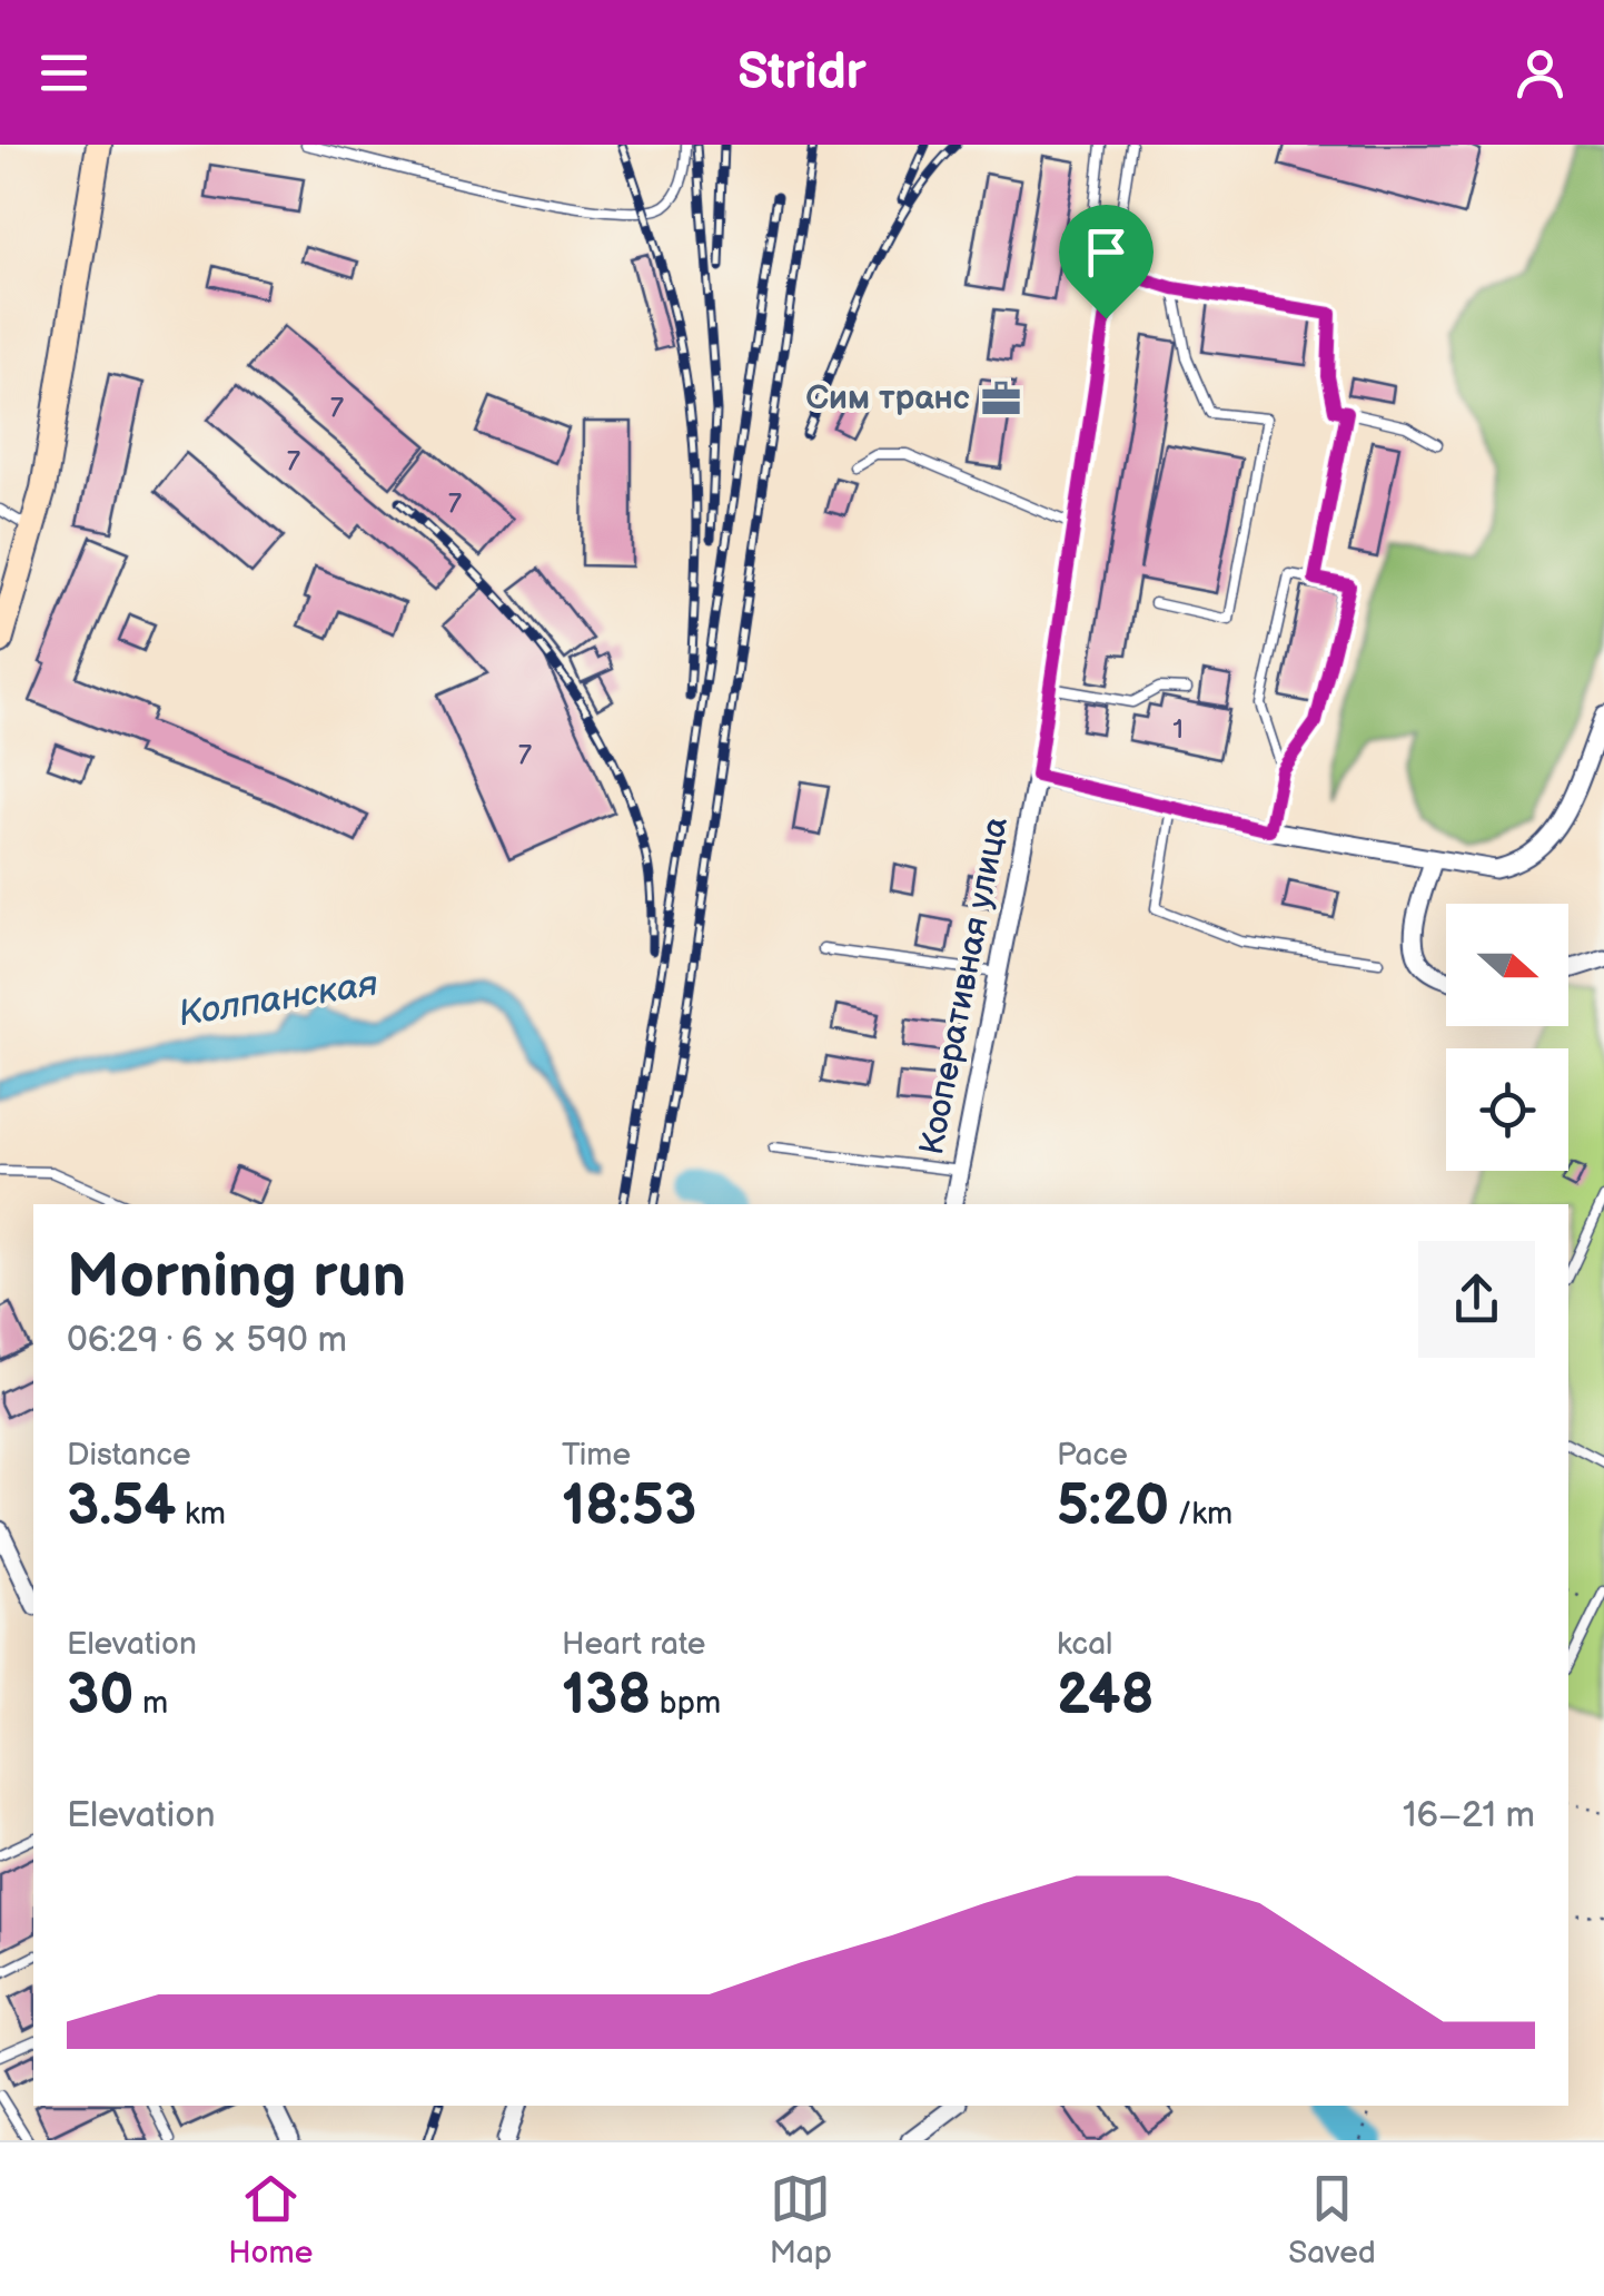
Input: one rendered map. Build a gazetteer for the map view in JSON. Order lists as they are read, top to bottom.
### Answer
{
  "streets": {
    "street": ["Кооперативная улица"]
  },
  "water": ["Колпанская"],
  "places": {
    "office": ["Сим транс"]
  },
  "house_numbers": [
    "7",
    "7",
    "7",
    "1",
    "7"
  ],
  "north": "right",
  "page": {
    "header": "Stridr",
    "heading": ["Morning run", "06:29 · 6 × 590 m"],
    "stats": [
      ["Distance", "3.54 km"],
      ["Time", "18:53"],
      ["Pace", "5:20 /km"],
      ["Elevation", "30 m"],
      ["Heart rate", "138 bpm"],
      ["kcal", "248"]
    ],
    "chart": ["Elevation", "16–21 m"],
    "tabs": ["Home", "Map", "Saved"]
  }
}
